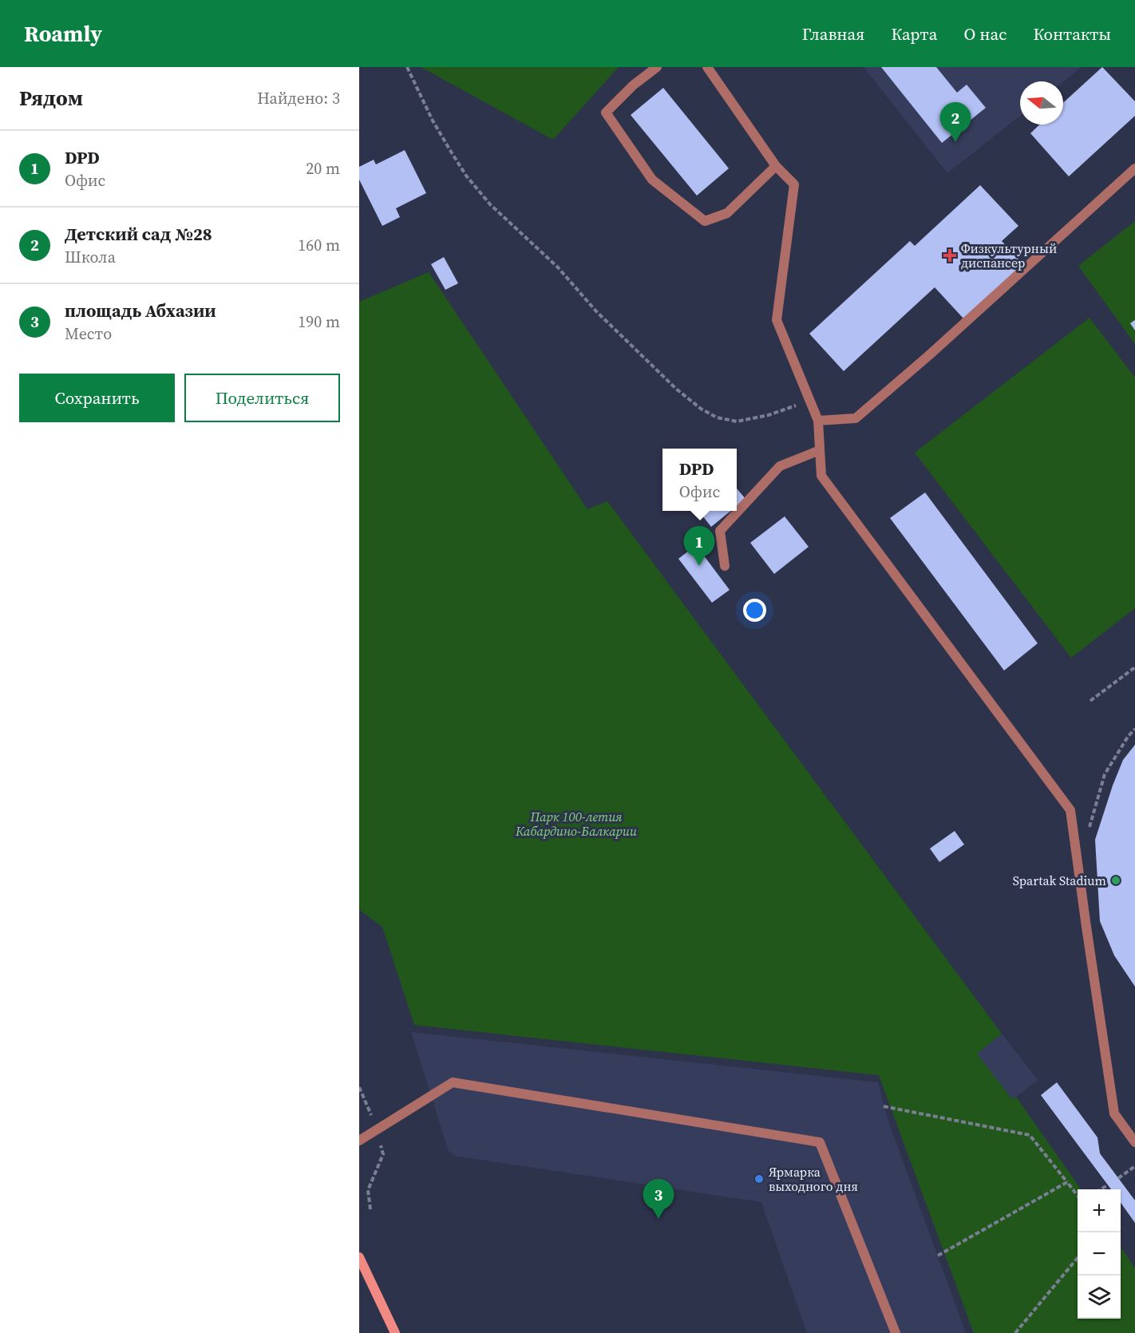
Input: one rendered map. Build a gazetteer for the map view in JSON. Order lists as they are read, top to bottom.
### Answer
{
  "parks": ["Парк 100-летия Кабардино-Балкарии"],
  "places": {
    "health": ["Физкультурный диспансер"],
    "other": ["Spartak Stadium", "Ярмарка выходного дня"]
  },
  "north": "left",
  "page": {
    "header": "Roamly",
    "nav": [
      "Главная",
      "Карта",
      "О нас",
      "Контакты"
    ],
    "heading": ["Рядом", "Найдено: 3"],
    "pins": ["2", "1", "3"],
    "list": [
      {
        "mark": "1",
        "name": "DPD",
        "note": "Офис",
        "value": "20 m"
      },
      {
        "mark": "2",
        "name": "Детский сад №28",
        "note": "Школа",
        "value": "160 m"
      },
      {
        "mark": "3",
        "name": "площадь Абхазии",
        "note": "Место",
        "value": "190 m"
      }
    ],
    "buttons": ["Сохранить", "Поделиться"],
    "popup": ["DPD", "Офис"],
    "map_buttons": ["+", "−"]
  }
}
